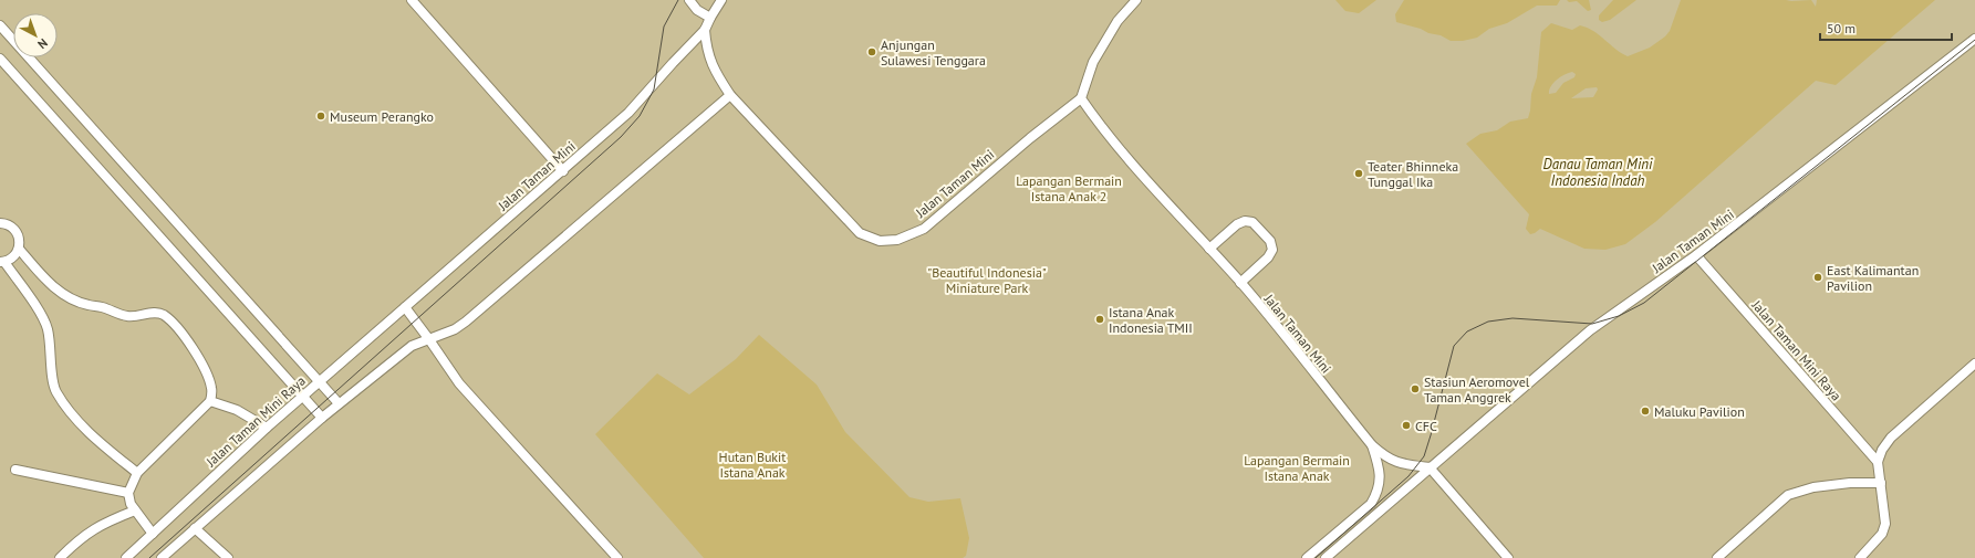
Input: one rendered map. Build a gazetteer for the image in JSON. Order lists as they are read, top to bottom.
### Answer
{
  "streets": {
    "lane": ["Jalan Taman Mini", "Jalan Taman Mini Raya"]
  },
  "crossings": [
    ["Jalan Taman Mini", "Jalan Taman Mini Raya"]
  ],
  "water": ["Danau Taman Mini Indonesia Indah"],
  "parks": [
    "Lapangan Bermain Istana Anak 2",
    "\"Beautiful Indonesia\" Miniature Park",
    "Hutan Bukit Istana Anak",
    "Lapangan Bermain Istana Anak"
  ],
  "places": [
    "Anjungan Sulawesi Tenggara",
    "Museum Perangko",
    "Teater Bhinneka Tunggal Ika",
    "East Kalimantan Pavilion",
    "Istana Anak Indonesia TMII",
    "Stasiun Aeromovel Taman Anggrek",
    "Maluku Pavilion",
    "CFC"
  ],
  "scale_bar": "50 m",
  "north": "bottom right"
}
